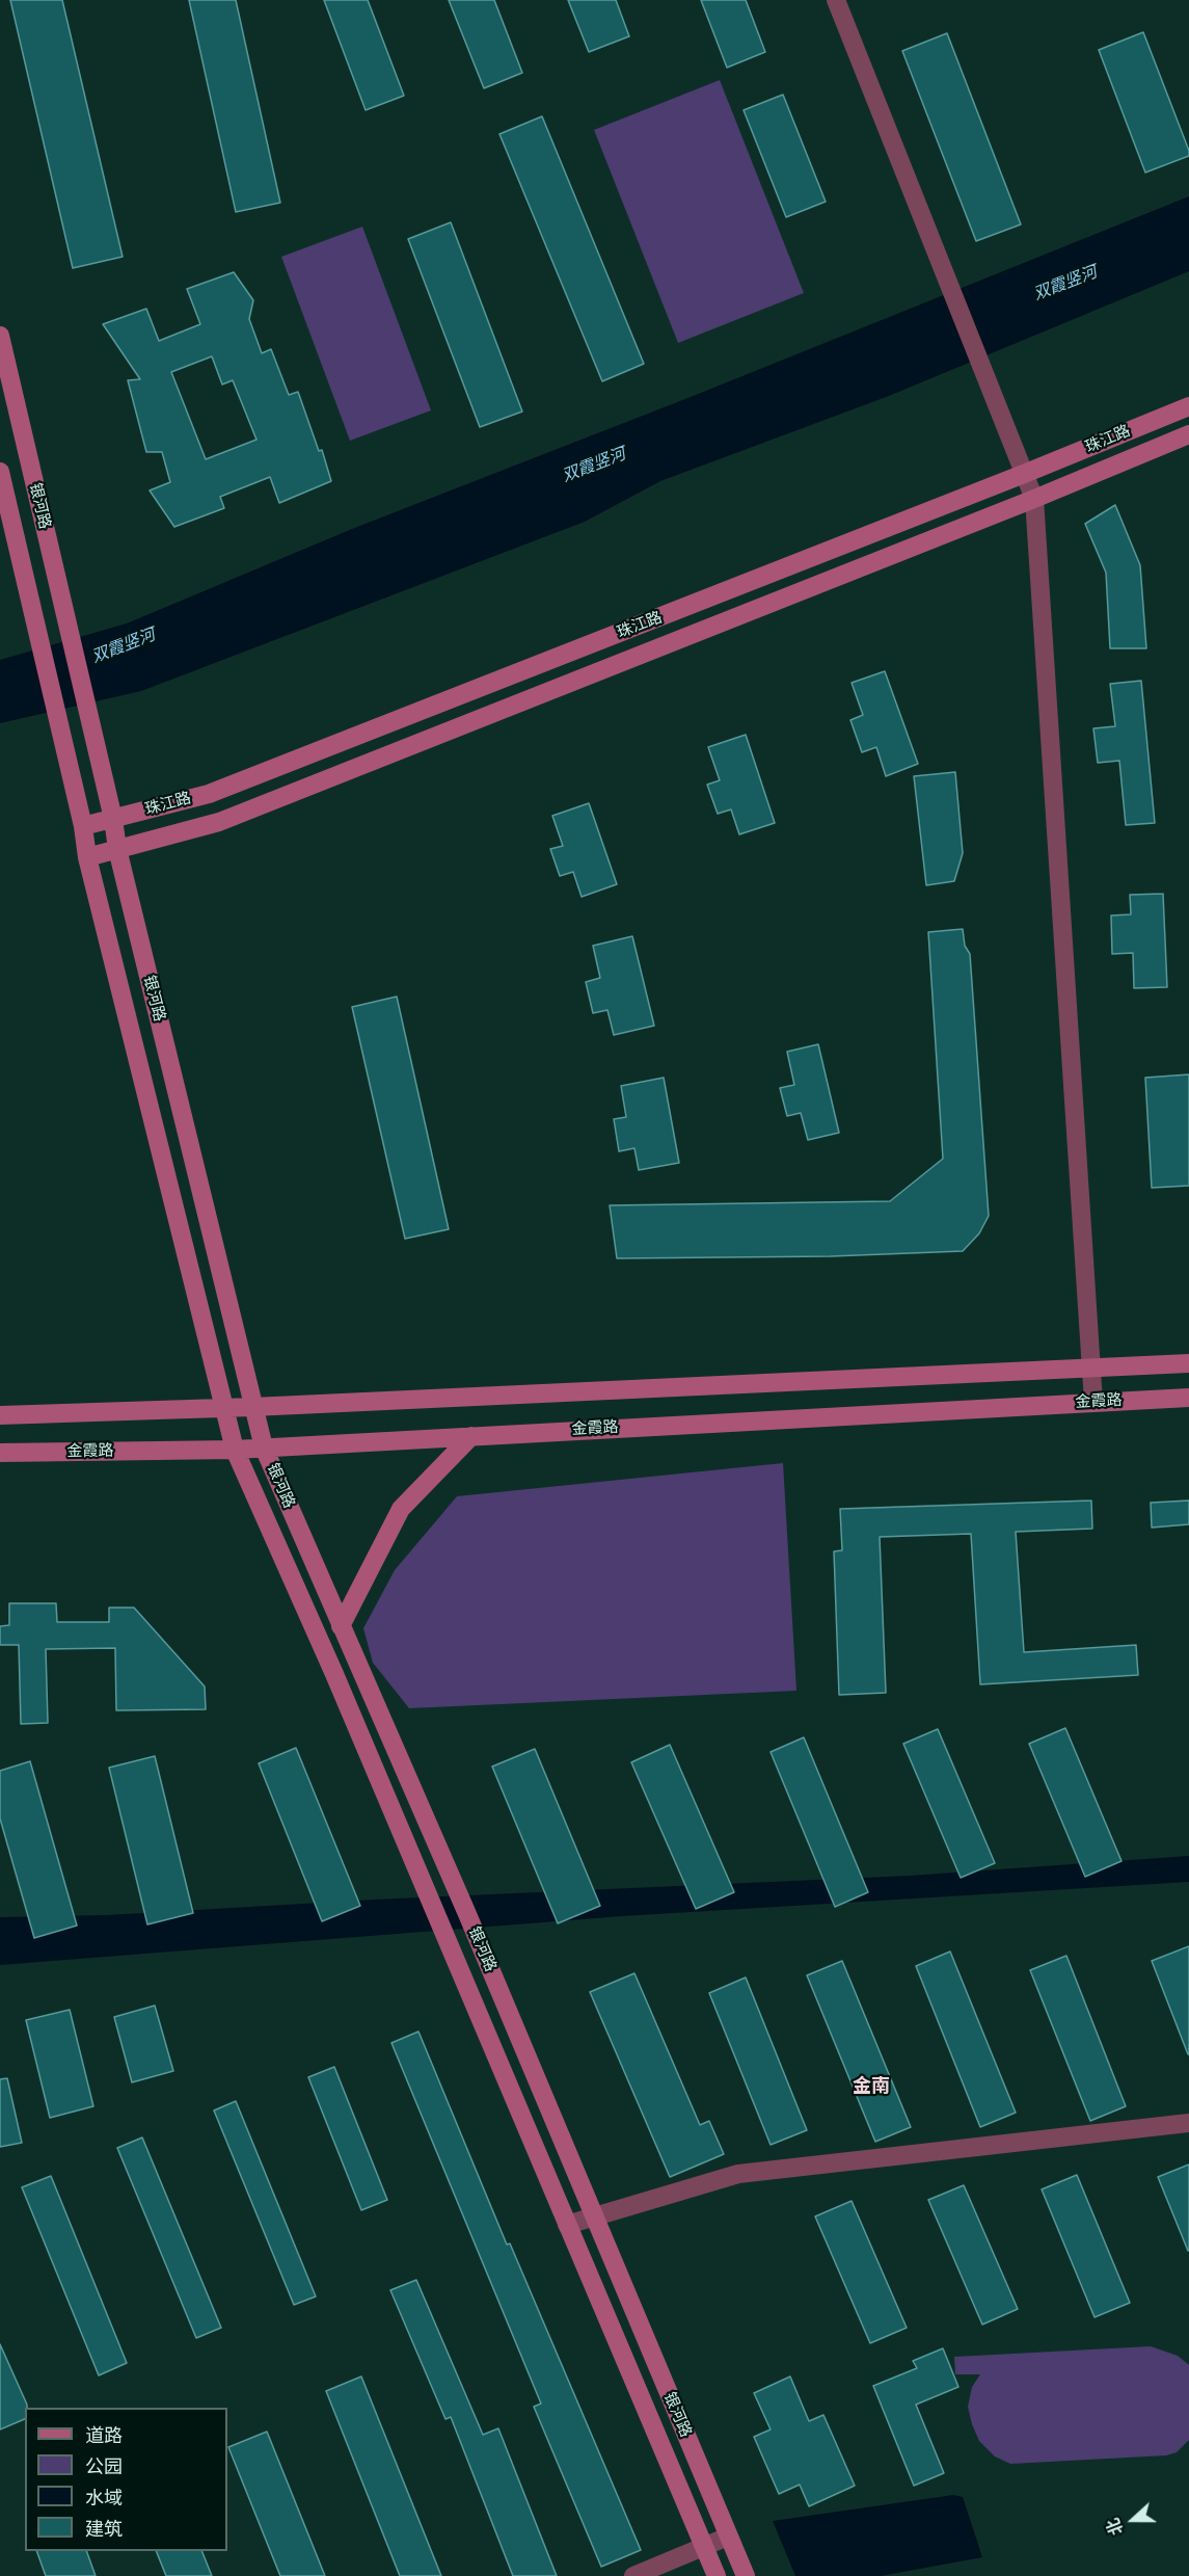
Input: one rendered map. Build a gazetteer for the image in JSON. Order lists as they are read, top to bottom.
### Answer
{
  "streets": {
    "main road": ["珠江路", "银河路", "金霞路"]
  },
  "crossings": [
    ["珠江路", "银河路"],
    ["银河路", "金霞路"]
  ],
  "districts": ["金南"],
  "water": ["双霞竖河"],
  "legend": [
    "道路",
    "公园",
    "水域",
    "建筑"
  ],
  "north": "left"
}
